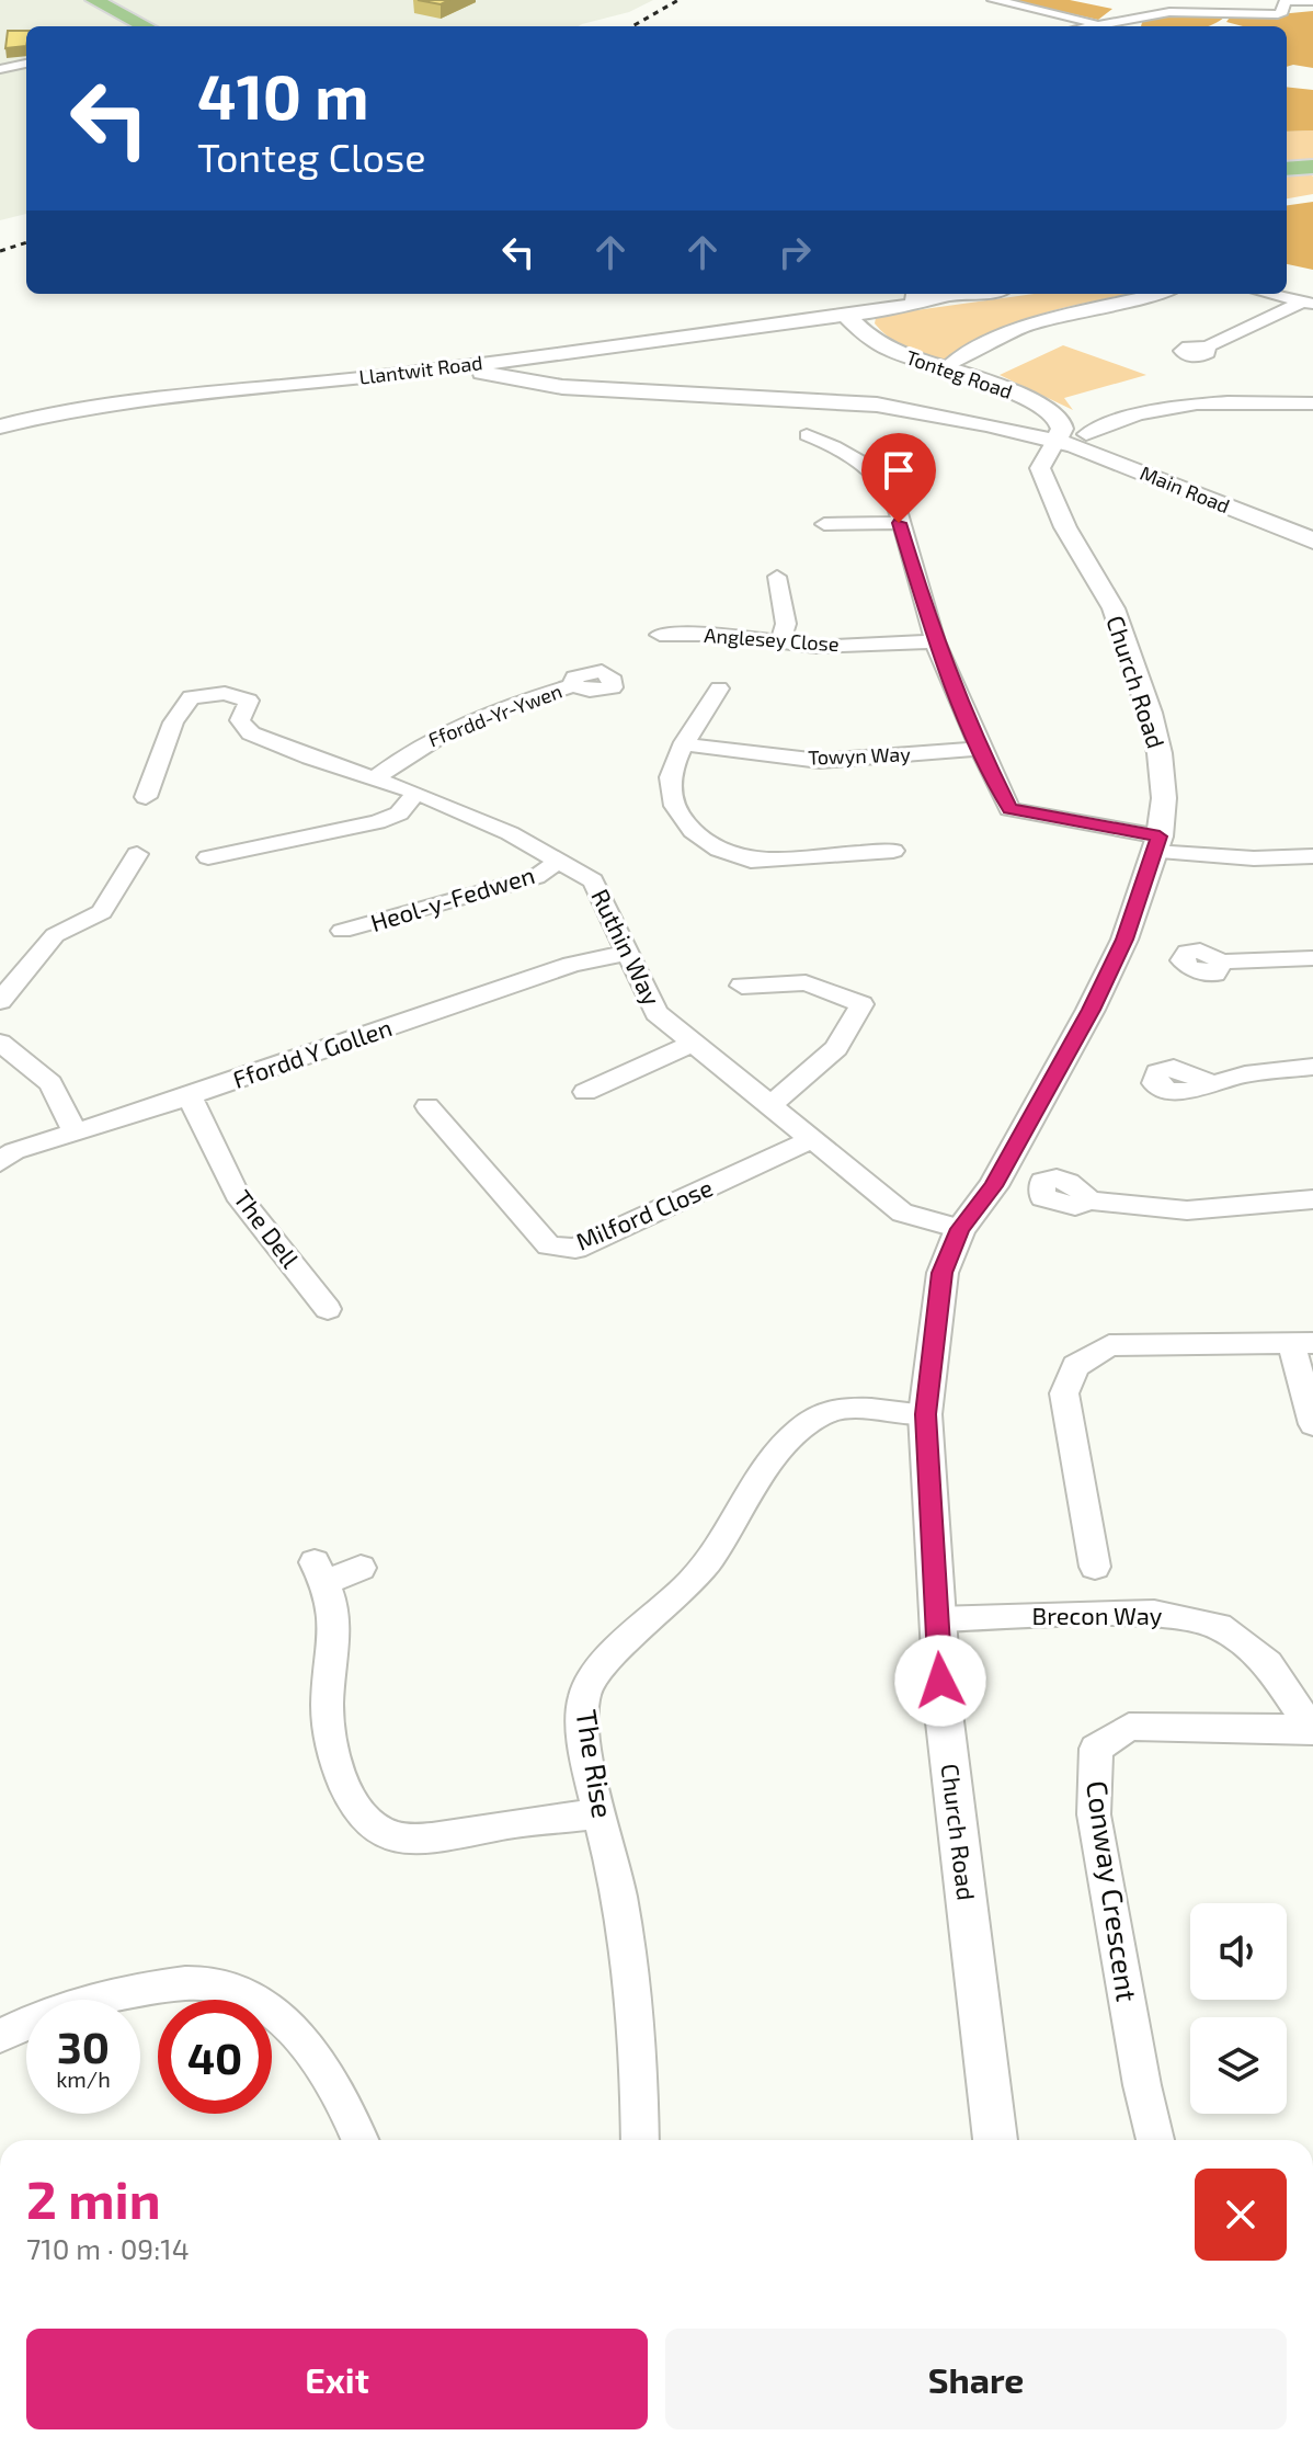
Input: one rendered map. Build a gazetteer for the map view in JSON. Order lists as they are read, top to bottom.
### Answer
{
  "streets": {
    "main road": ["Llantwit Road", "Tonteg Road", "Main Road"],
    "street": [
      "Anglesey Close",
      "Church Road",
      "Ffordd-Yr-Ywen",
      "Towyn Way",
      "Heol-y-Fedwen",
      "Ruthin Way",
      "Ffordd Y Gollen",
      "Milford Close",
      "The Dell",
      "Brecon Way",
      "The Rise",
      "Conway Crescent"
    ]
  },
  "crossings": [
    ["Llantwit Road", "Tonteg Road"],
    ["Llantwit Road", "Main Road"],
    ["Tonteg Road", "Main Road"],
    ["Tonteg Road", "Church Road"],
    ["Main Road", "Church Road"],
    ["Church Road", "Ruthin Way"],
    ["Church Road", "Brecon Way"],
    ["Church Road", "The Rise"],
    ["Ffordd-Yr-Ywen", "Ruthin Way"],
    ["Heol-y-Fedwen", "Ruthin Way"],
    ["Ruthin Way", "Ffordd Y Gollen"],
    ["Ruthin Way", "Milford Close"],
    ["Ffordd Y Gollen", "The Dell"],
    ["Brecon Way", "Conway Crescent"]
  ],
  "page": {
    "turn": ["410 m", "Tonteg Close"],
    "speed": "30 km/h",
    "limit": "40",
    "heading": ["2 min", "710 m · 09:14"],
    "buttons": ["Exit", "Share"]
  }
}
